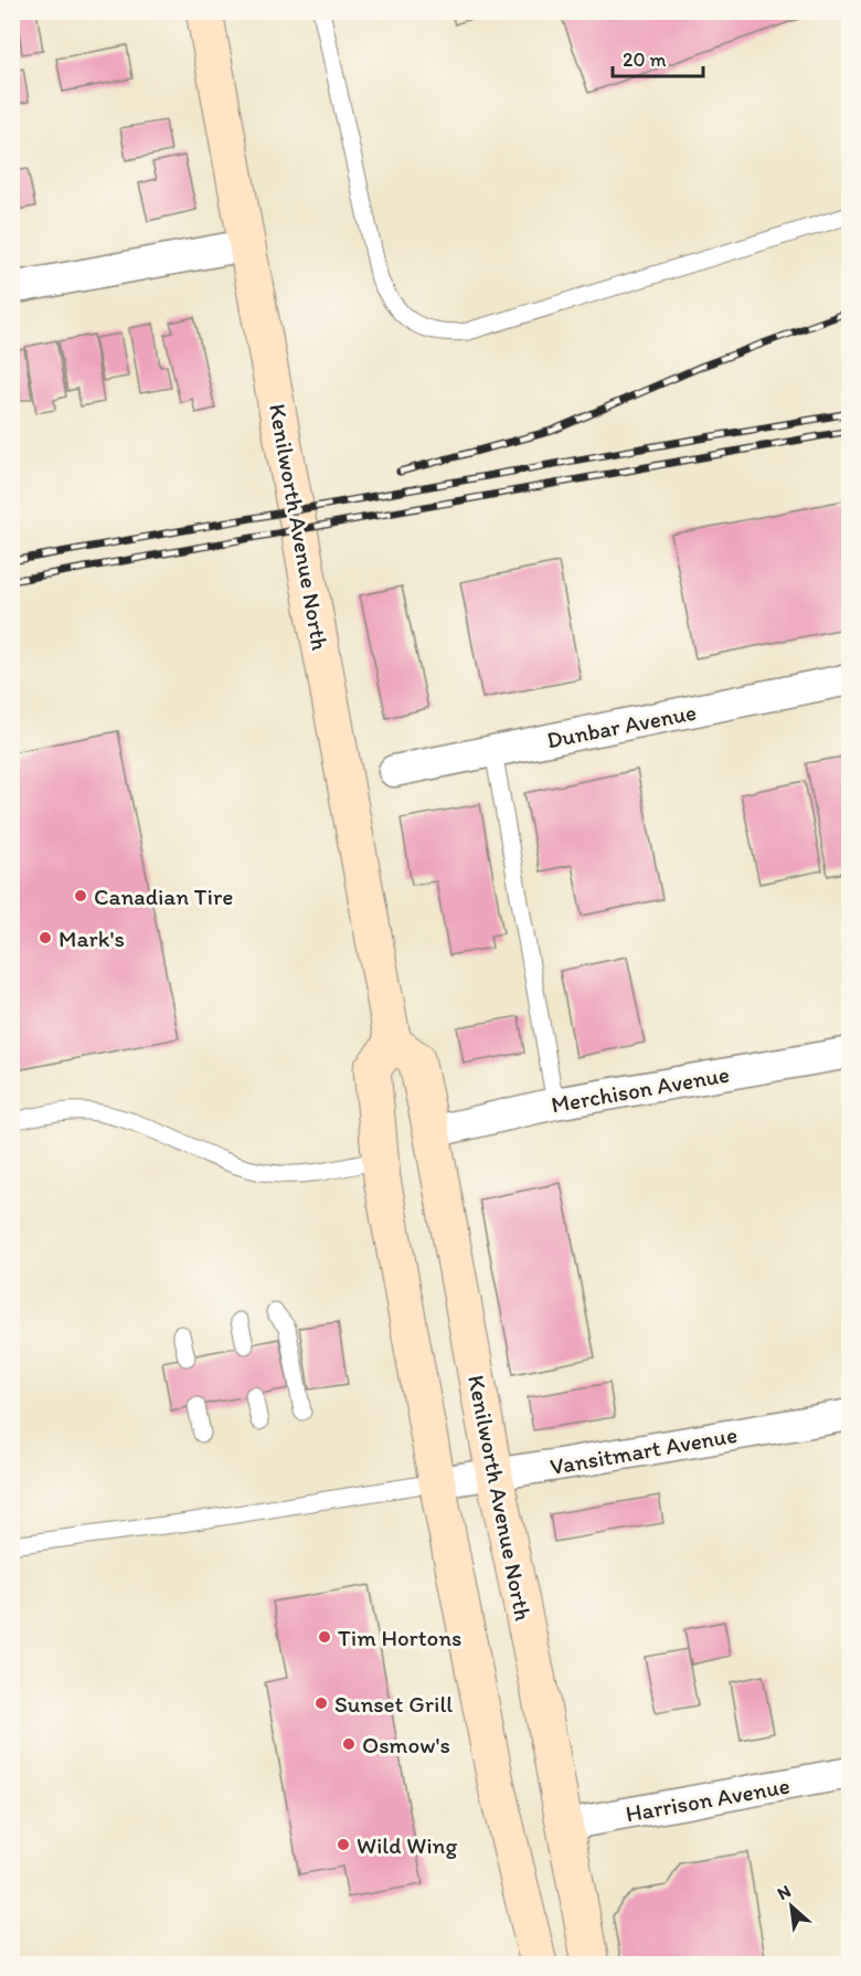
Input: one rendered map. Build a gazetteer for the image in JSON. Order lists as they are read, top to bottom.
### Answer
{
  "streets": {
    "main road": ["Kenilworth Avenue North"],
    "street": [
      "Dunbar Avenue",
      "Merchison Avenue",
      "Vansitmart Avenue",
      "Harrison Avenue"
    ]
  },
  "crossings": [
    ["Kenilworth Avenue North", "Merchison Avenue"],
    ["Kenilworth Avenue North", "Vansitmart Avenue"],
    ["Kenilworth Avenue North", "Harrison Avenue"]
  ],
  "places": [
    "Canadian Tire",
    "Mark's",
    "Tim Hortons",
    "Sunset Grill",
    "Osmow's",
    "Wild Wing"
  ],
  "scale_bar": "20 m",
  "north": "top left"
}
